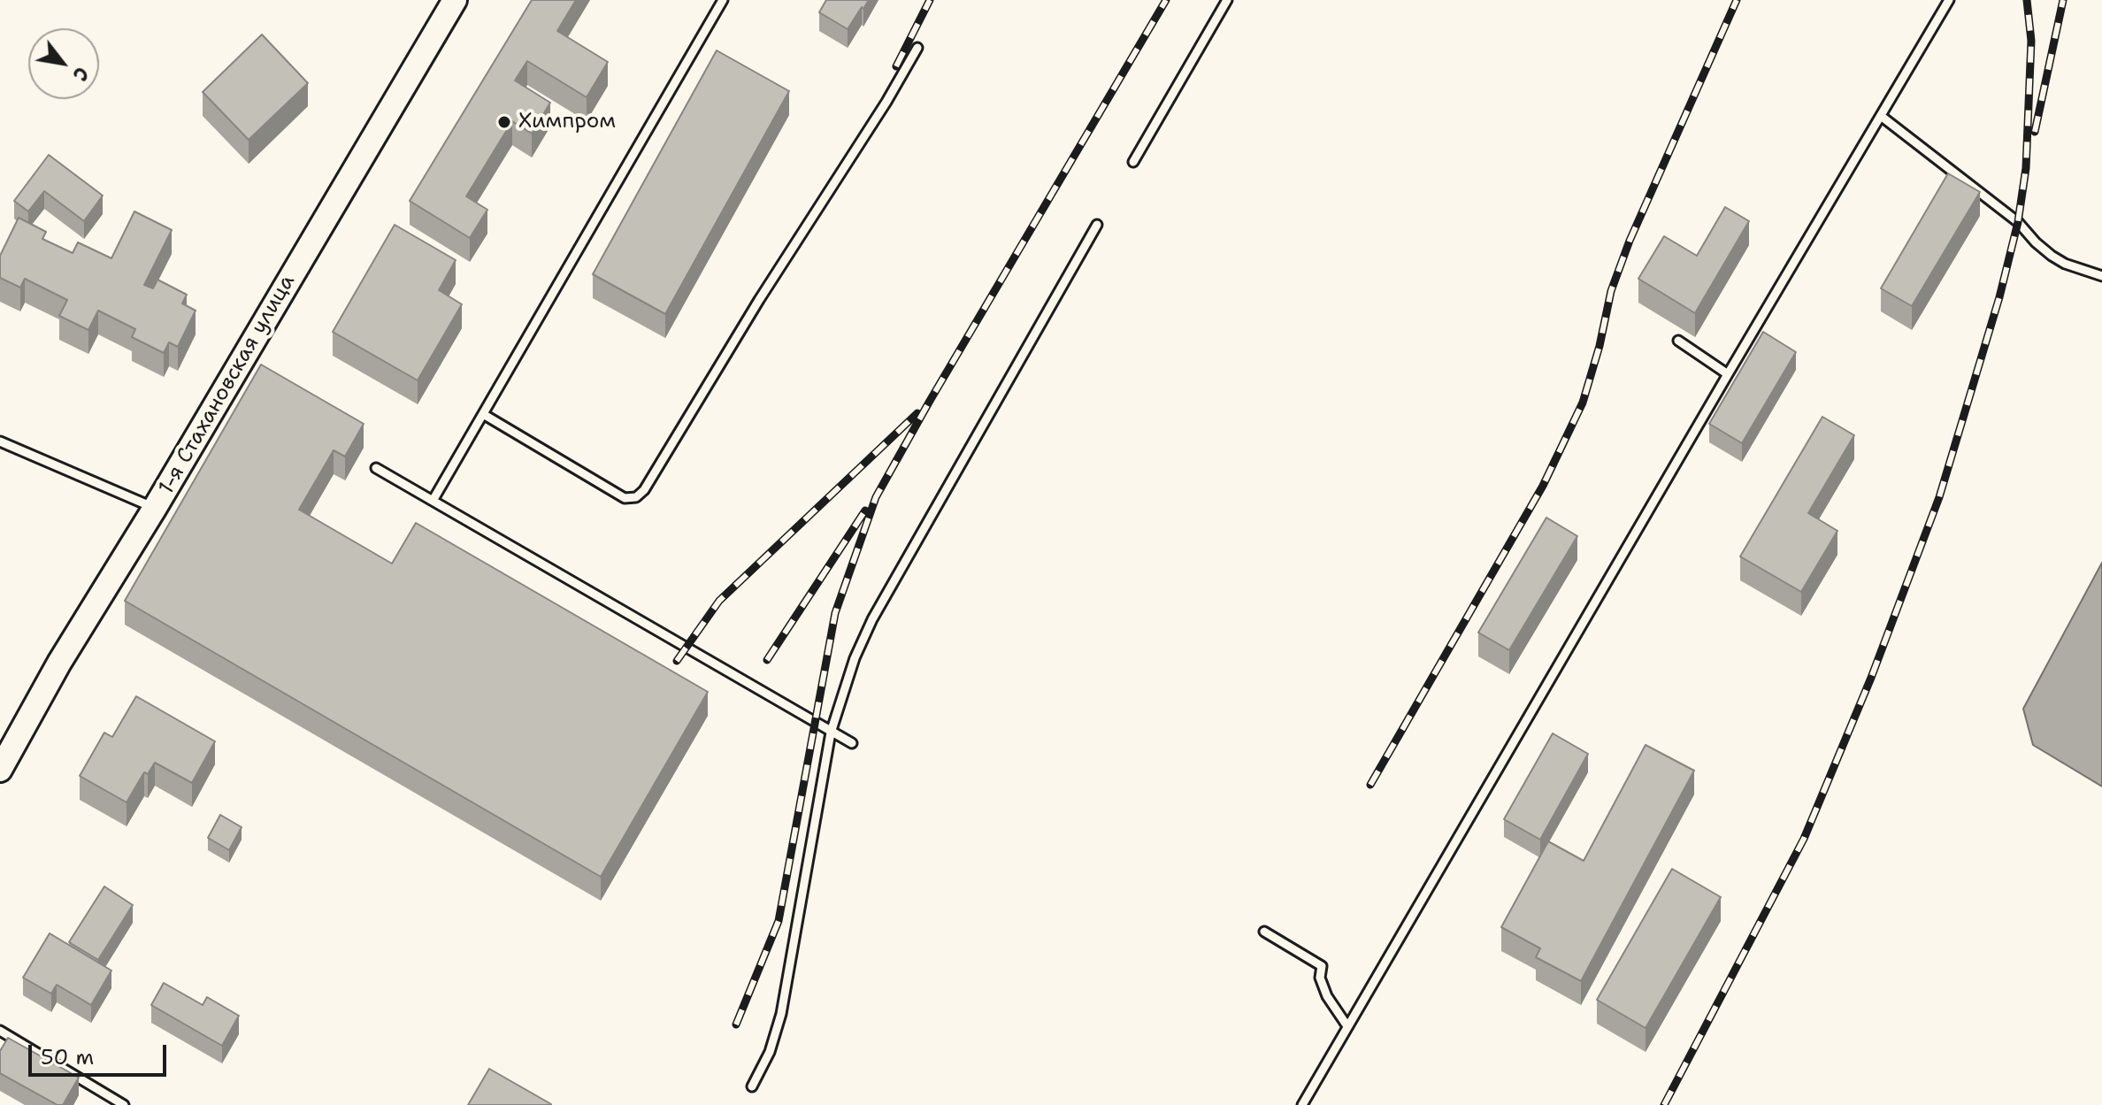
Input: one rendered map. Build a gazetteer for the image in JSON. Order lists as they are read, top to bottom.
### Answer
{
  "streets": {
    "main road": ["1-я Стахановская улица"]
  },
  "places": ["Химпром"],
  "scale_bar": "50 m",
  "north": "bottom right"
}
